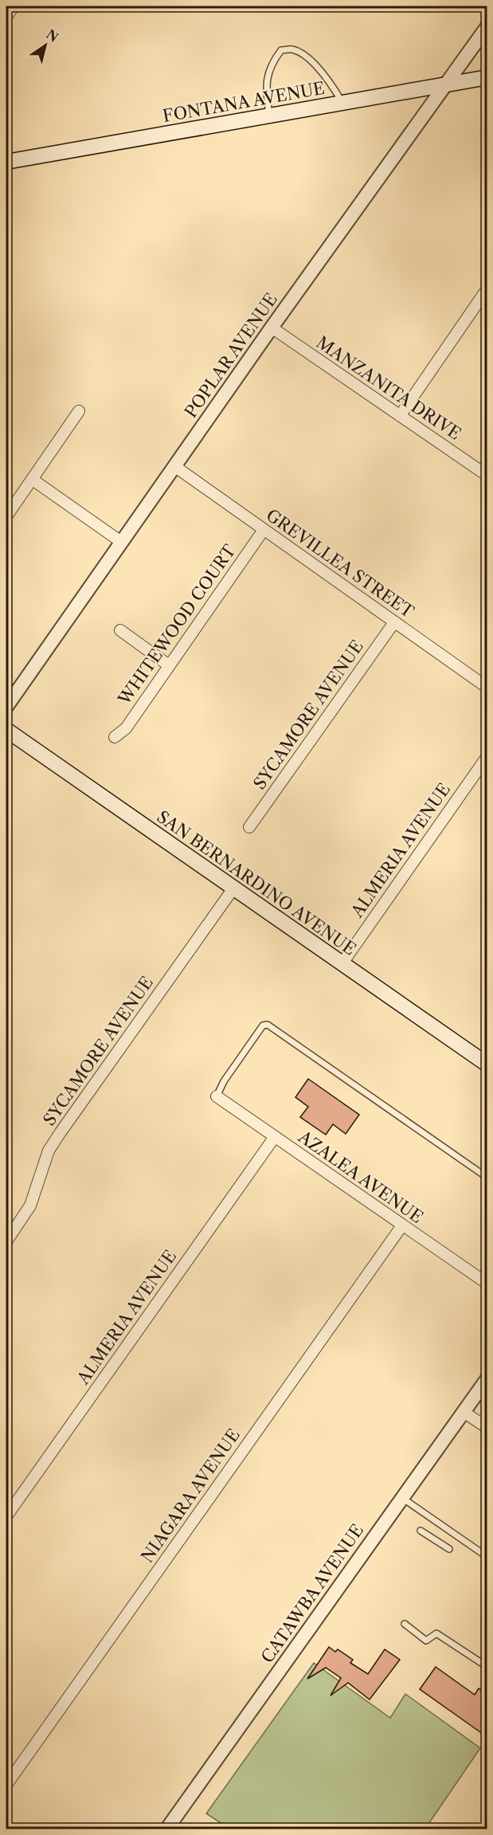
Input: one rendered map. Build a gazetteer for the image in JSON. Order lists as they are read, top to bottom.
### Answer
{
  "streets": {
    "main road": ["FONTANA AVENUE", "SAN BERNARDINO AVENUE"],
    "street": [
      "POPLAR AVENUE",
      "MANZANITA DRIVE",
      "GREVILLEA STREET",
      "WHITEWOOD COURT",
      "SYCAMORE AVENUE",
      "ALMERIA AVENUE",
      "AZALEA AVENUE",
      "NIAGARA AVENUE",
      "CATAWBA AVENUE"
    ]
  },
  "crossings": [
    ["FONTANA AVENUE", "POPLAR AVENUE"],
    ["POPLAR AVENUE", "MANZANITA DRIVE"],
    ["POPLAR AVENUE", "GREVILLEA STREET"],
    ["GREVILLEA STREET", "WHITEWOOD COURT"],
    ["GREVILLEA STREET", "SYCAMORE AVENUE"],
    ["SYCAMORE AVENUE", "SAN BERNARDINO AVENUE"],
    ["ALMERIA AVENUE", "SAN BERNARDINO AVENUE"],
    ["ALMERIA AVENUE", "AZALEA AVENUE"],
    ["AZALEA AVENUE", "NIAGARA AVENUE"]
  ],
  "north": "top right"
}
